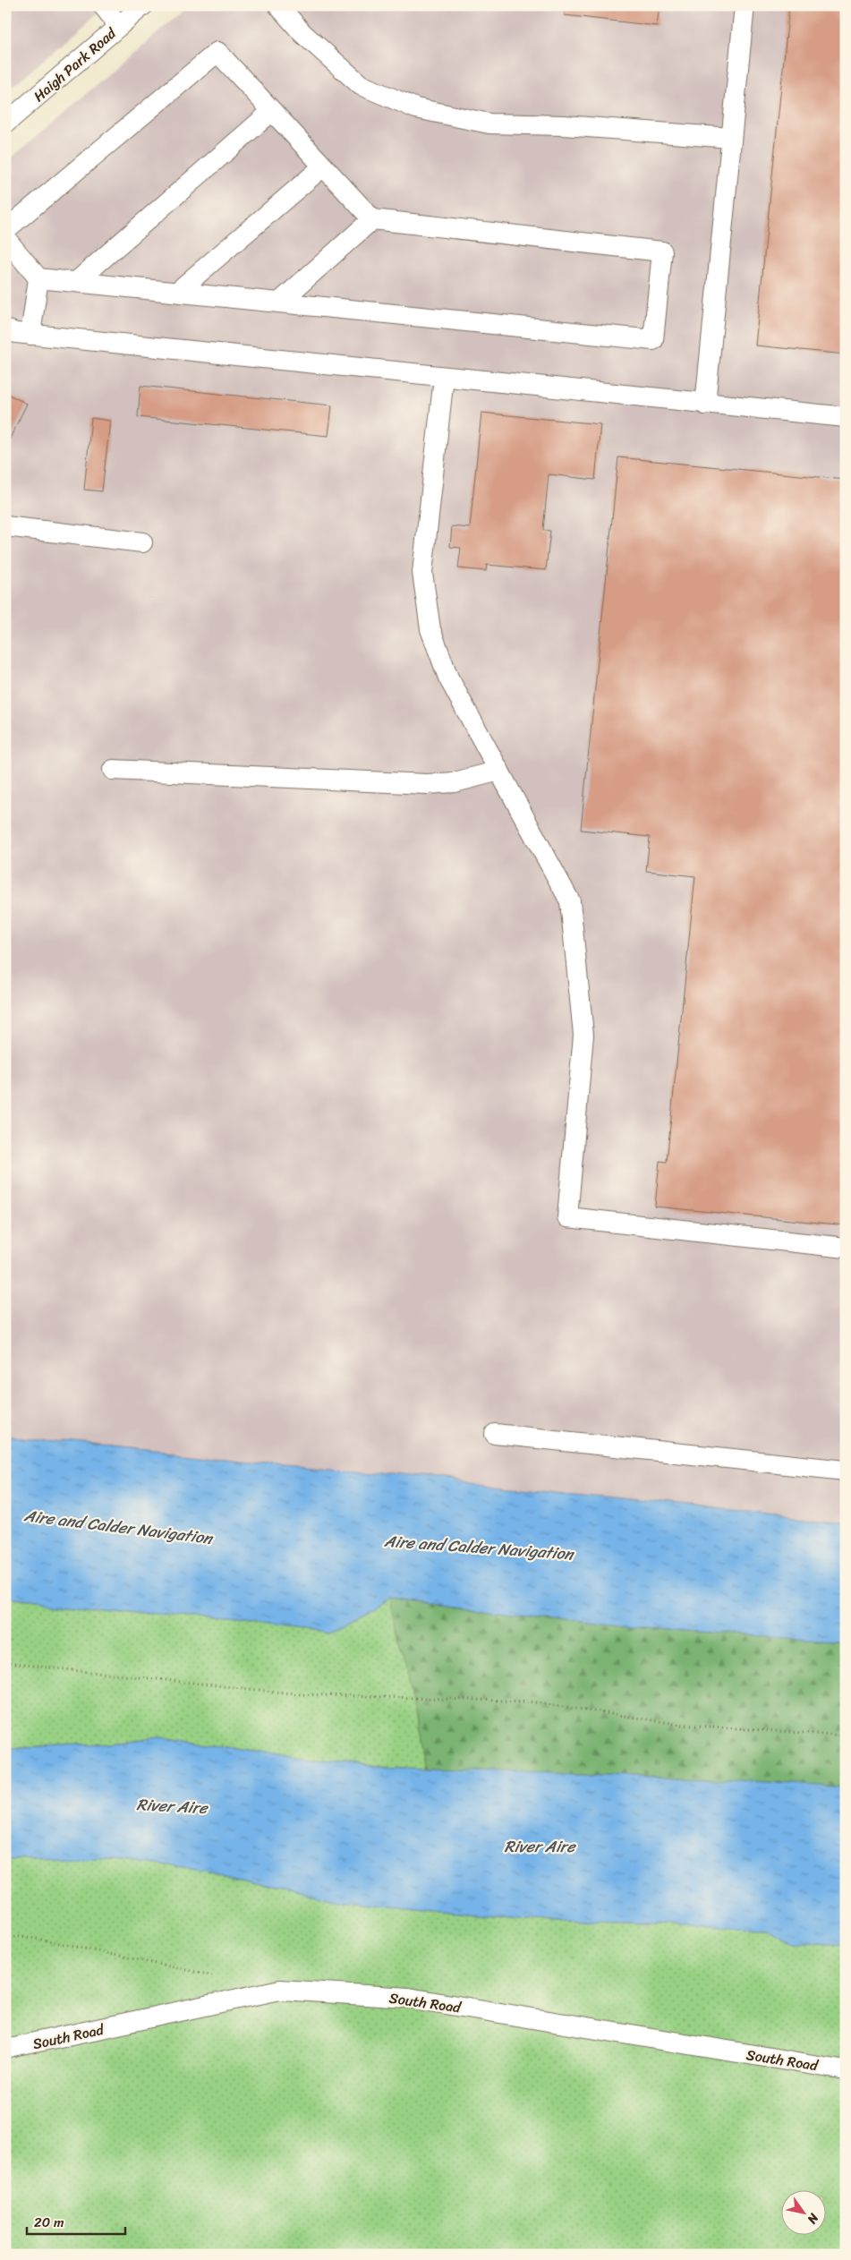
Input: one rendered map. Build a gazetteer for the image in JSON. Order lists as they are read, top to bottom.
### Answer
{
  "streets": {
    "lane": ["Haigh Park Road", "South Road"]
  },
  "water": ["Aire and Calder Navigation", "River Aire"],
  "scale_bar": "20 m",
  "north": "bottom right"
}
